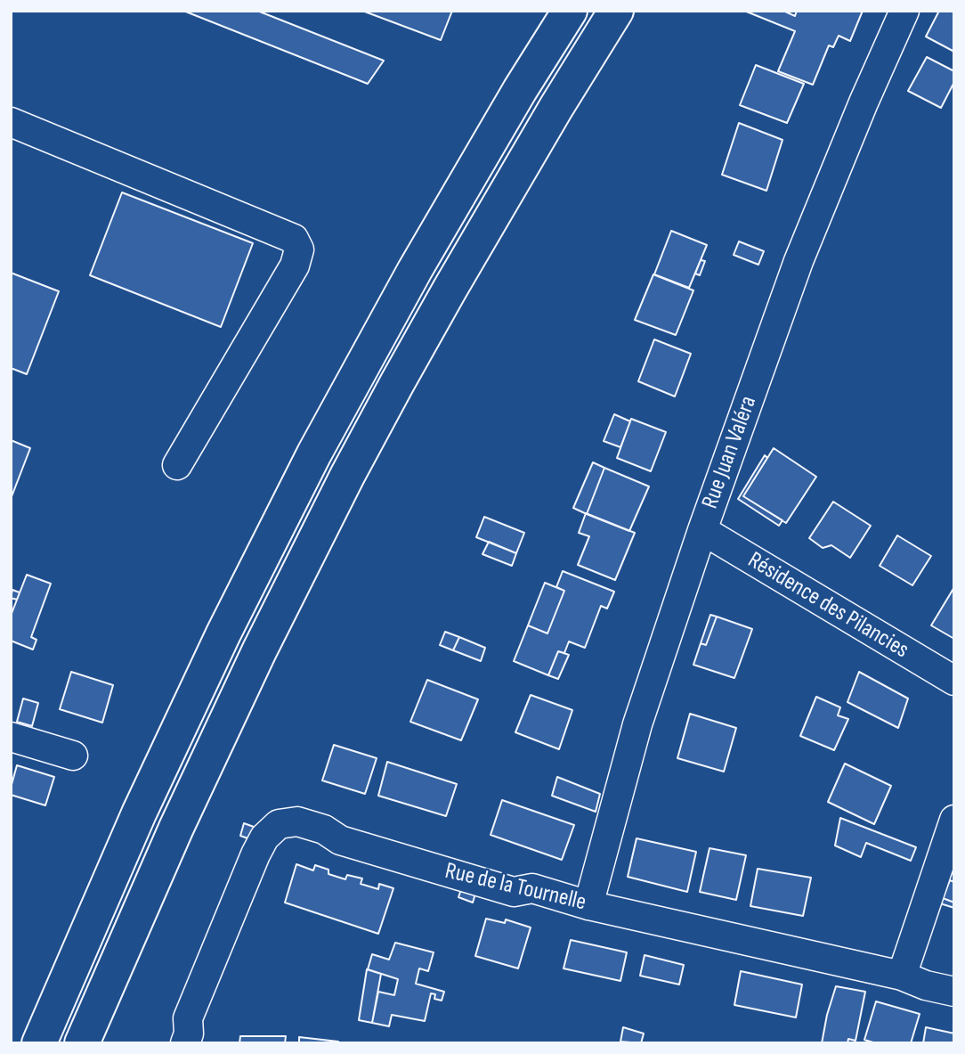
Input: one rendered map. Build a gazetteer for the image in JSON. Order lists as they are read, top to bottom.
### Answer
{
  "streets": {
    "street": ["Rue Juan Valéra", "Résidence des Pilancies", "Rue de la Tournelle"]
  },
  "crossings": [
    ["Rue Juan Valéra", "Résidence des Pilancies"],
    ["Rue Juan Valéra", "Rue de la Tournelle"]
  ]
}
